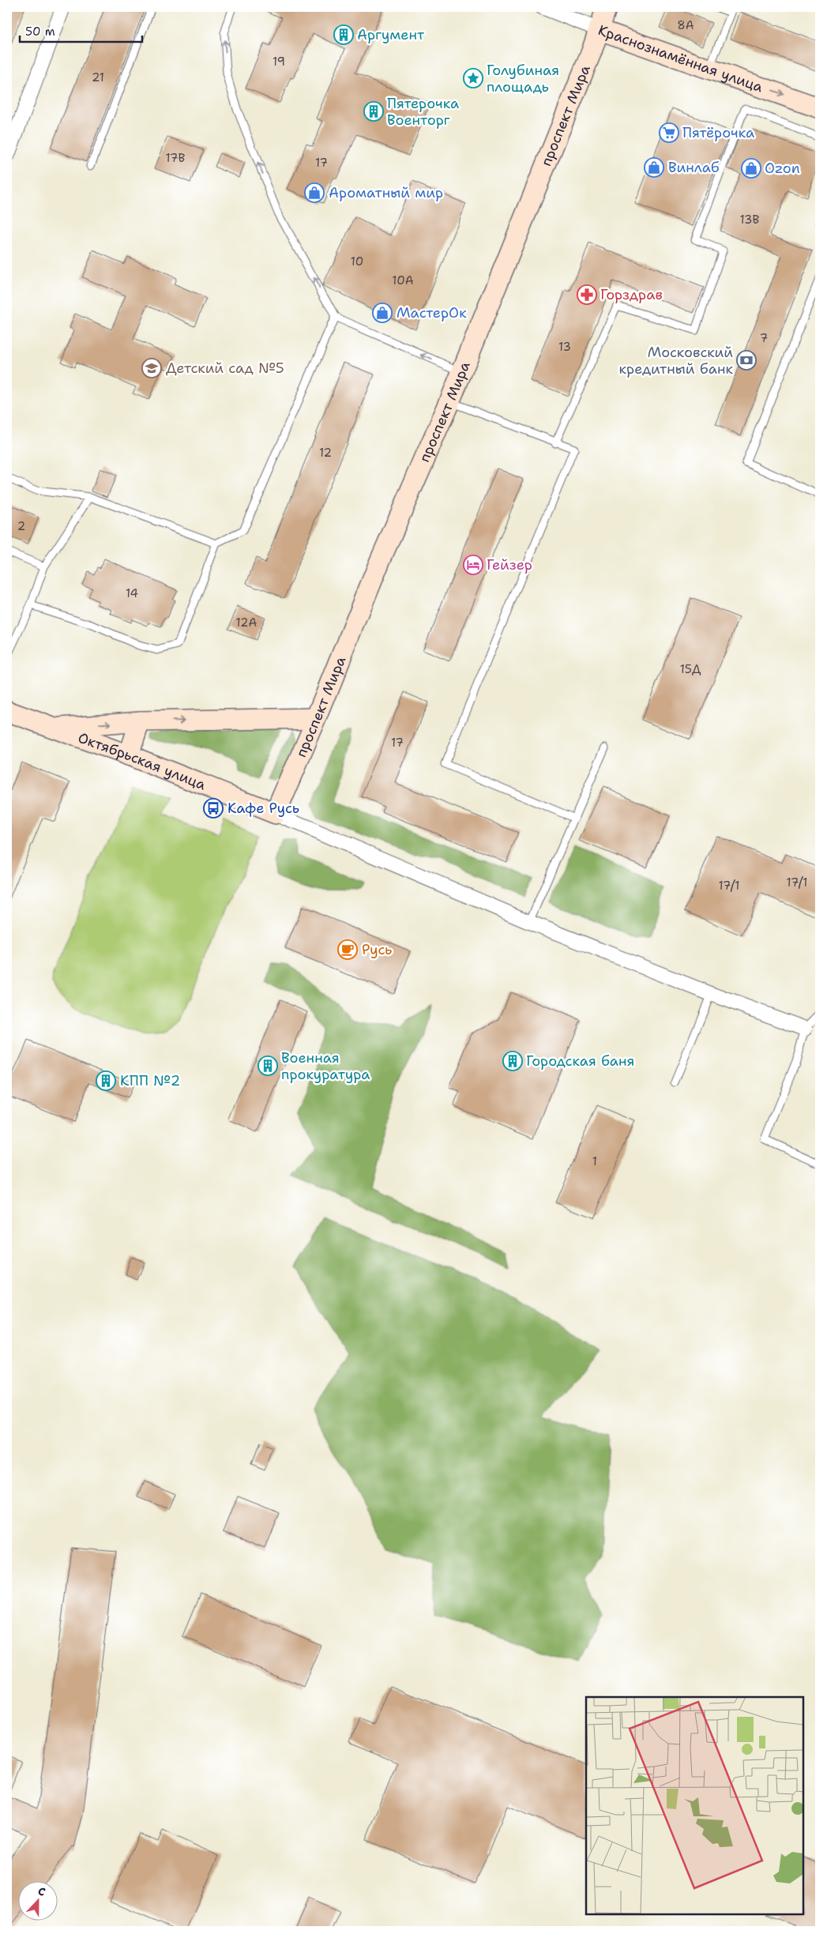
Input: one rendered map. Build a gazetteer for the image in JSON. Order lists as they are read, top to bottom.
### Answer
{
  "streets": {
    "street": ["Краснознамённая улица", "проспект Мира", "Октябрьская улица"]
  },
  "crossings": [
    ["Краснознамённая улица", "проспект Мира"],
    ["проспект Мира", "Октябрьская улица"]
  ],
  "one_way": ["Краснознамённая улица"],
  "places": {
    "building": [
      "Аргумент",
      "Пятерочка Военторг",
      "Городская баня",
      "Военная прокуратура",
      "КПП №2"
    ],
    "place": ["Голубиная площадь"],
    "supermarket": ["Пятёрочка"],
    "shop": [
      "Винлаб",
      "Ozon",
      "Ароматный мир",
      "МастерОк"
    ],
    "pharmacy": ["Горздрав"],
    "bank": ["Московский кредитный банк"],
    "school or university": ["Детский сад №5"],
    "hotel": ["Гейзер"],
    "bus stop": ["Кафе Русь"],
    "cafe": ["Русь"]
  },
  "house_numbers": [
    "8А",
    "19",
    "21",
    "17В",
    "17",
    "13В",
    "10",
    "10А",
    "7",
    "13",
    "12",
    "2",
    "14",
    "12А",
    "15Д",
    "17",
    "17/1",
    "17/1",
    "1"
  ],
  "scale_bar": "50 m",
  "north": "top"
}
